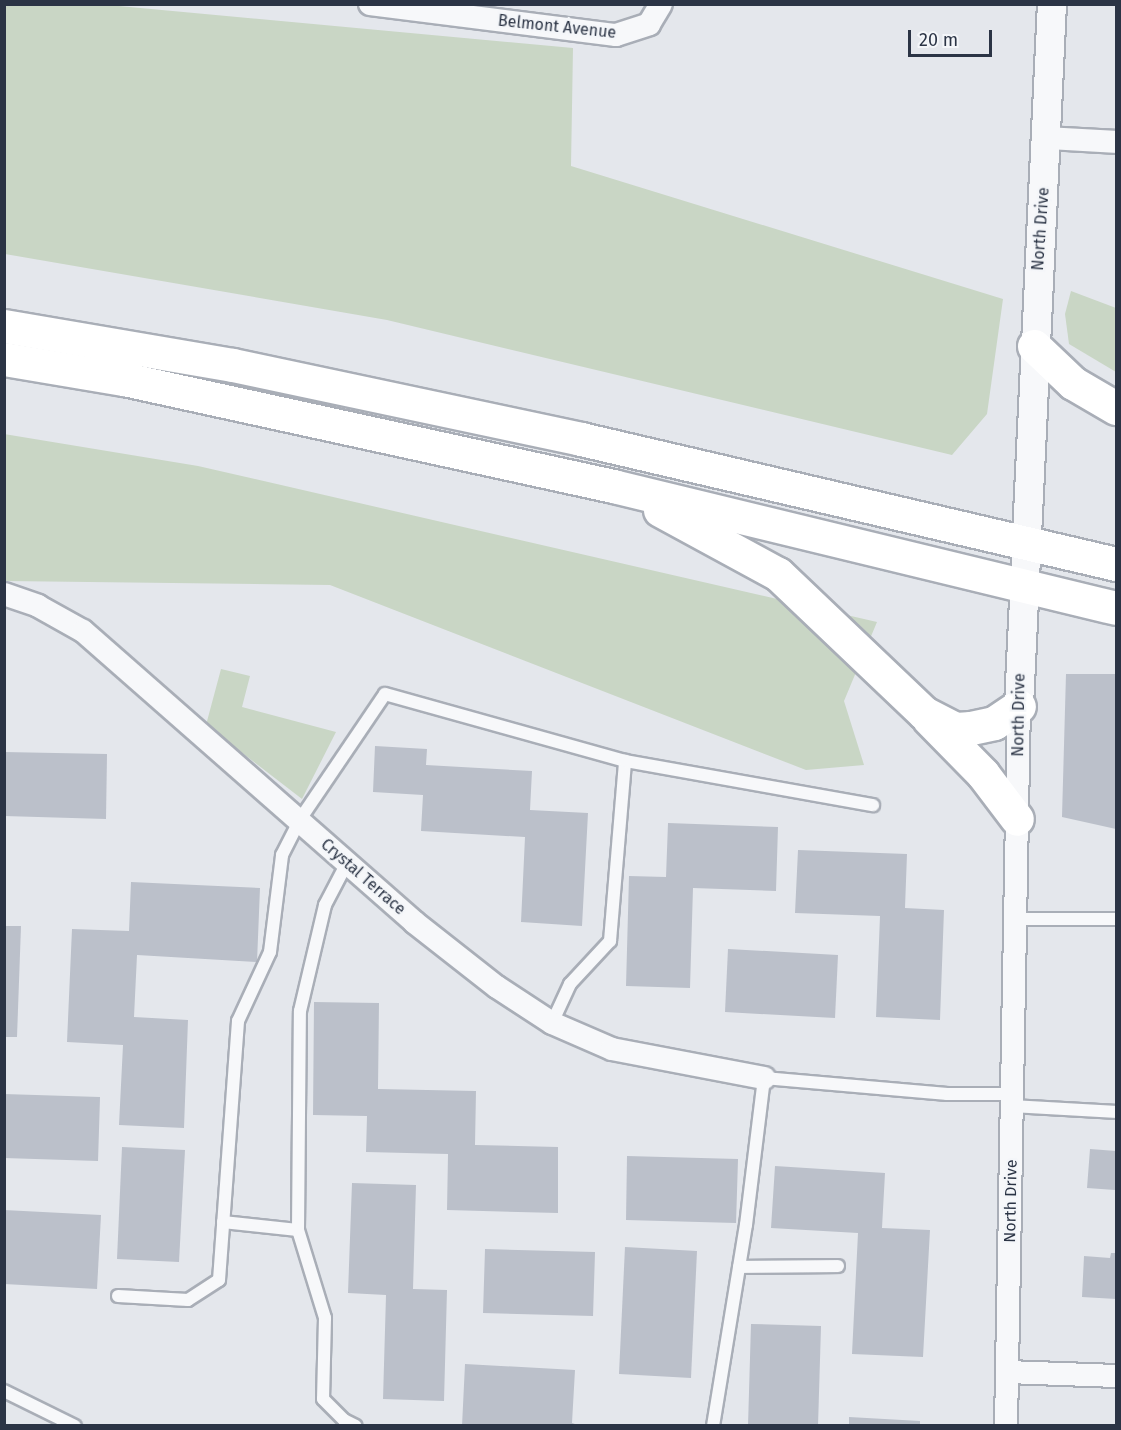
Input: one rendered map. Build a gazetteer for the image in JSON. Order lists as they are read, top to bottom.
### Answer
{
  "streets": {
    "street": ["Belmont Avenue", "North Drive", "Crystal Terrace"]
  },
  "scale_bar": "20 m"
}
